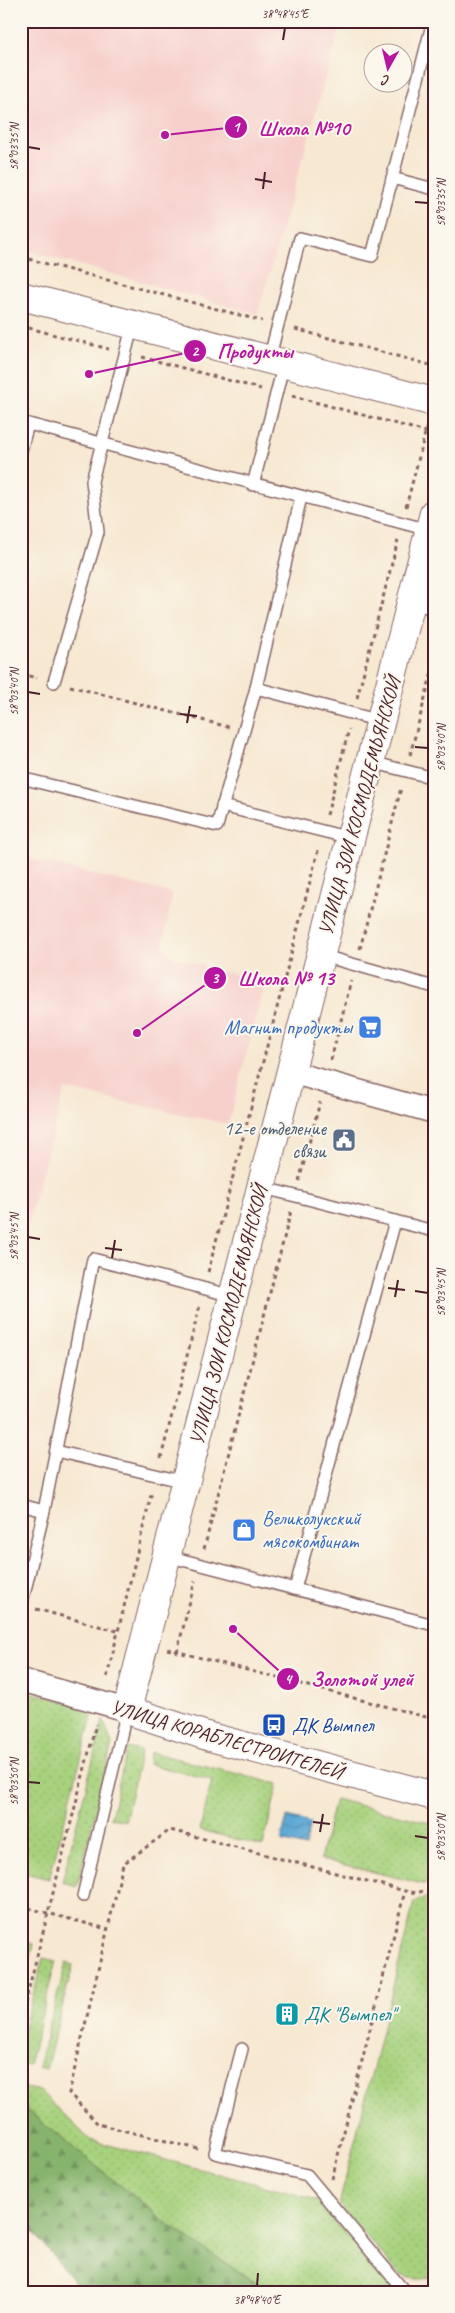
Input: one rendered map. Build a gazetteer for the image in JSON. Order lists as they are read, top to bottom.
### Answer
{
  "streets": {
    "street": ["УЛИЦА ЗОИ КОСМОДЕМЬЯНСКОЙ", "УЛИЦА КОРАБЛЕСТРОИТЕЛЕЙ"]
  },
  "crossings": [
    ["УЛИЦА ЗОИ КОСМОДЕМЬЯНСКОЙ", "УЛИЦА КОРАБЛЕСТРОИТЕЛЕЙ"]
  ],
  "places": {
    "other": [
      "Школа №10",
      "Продукты",
      "Школа № 13",
      "Золотой улей"
    ],
    "supermarket": ["Магнит продукты"],
    "public building": ["12-е отделение связи"],
    "shop": ["Великолукский мясокомбинат"],
    "bus stop": ["ДК Вымпел"],
    "building": ["ДК \"Вымпел\""]
  },
  "north": "bottom",
  "coordinates": [
    "38°48'45\"E",
    "58°03'35\"N",
    "58°03'40\"N",
    "58°03'45\"N",
    "58°03'50\"N",
    "38°48'40\"E"
  ]
}
